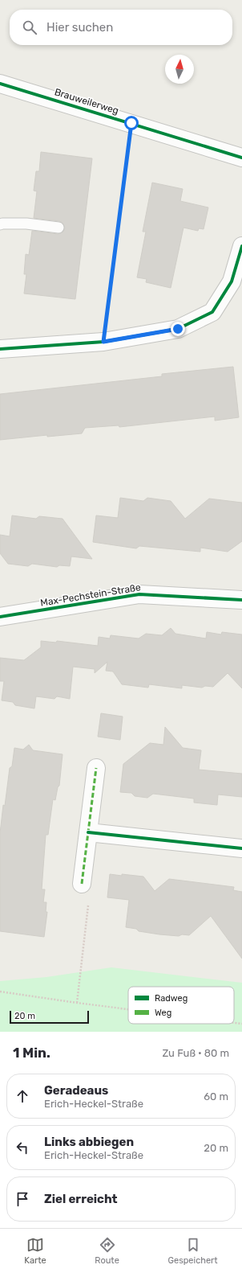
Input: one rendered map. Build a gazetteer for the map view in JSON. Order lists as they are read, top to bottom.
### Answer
{
  "streets": {
    "street": ["Brauweilerweg", "Max-Pechstein-Straße"]
  },
  "legend": ["Radweg", "Weg"],
  "scale_bar": "20 m",
  "north": "top",
  "page": {
    "search": "Hier suchen",
    "scale": "20 m",
    "heading": ["1 Min.", "Zu Fuß · 80 m"],
    "list": [
      ["Geradeaus", "Erich-Heckel-Straße", "60 m"],
      ["Links abbiegen", "Erich-Heckel-Straße", "20 m"],
      "Ziel erreicht"
    ],
    "nav": ["Karte", "Route", "Gespeichert"]
  }
}
